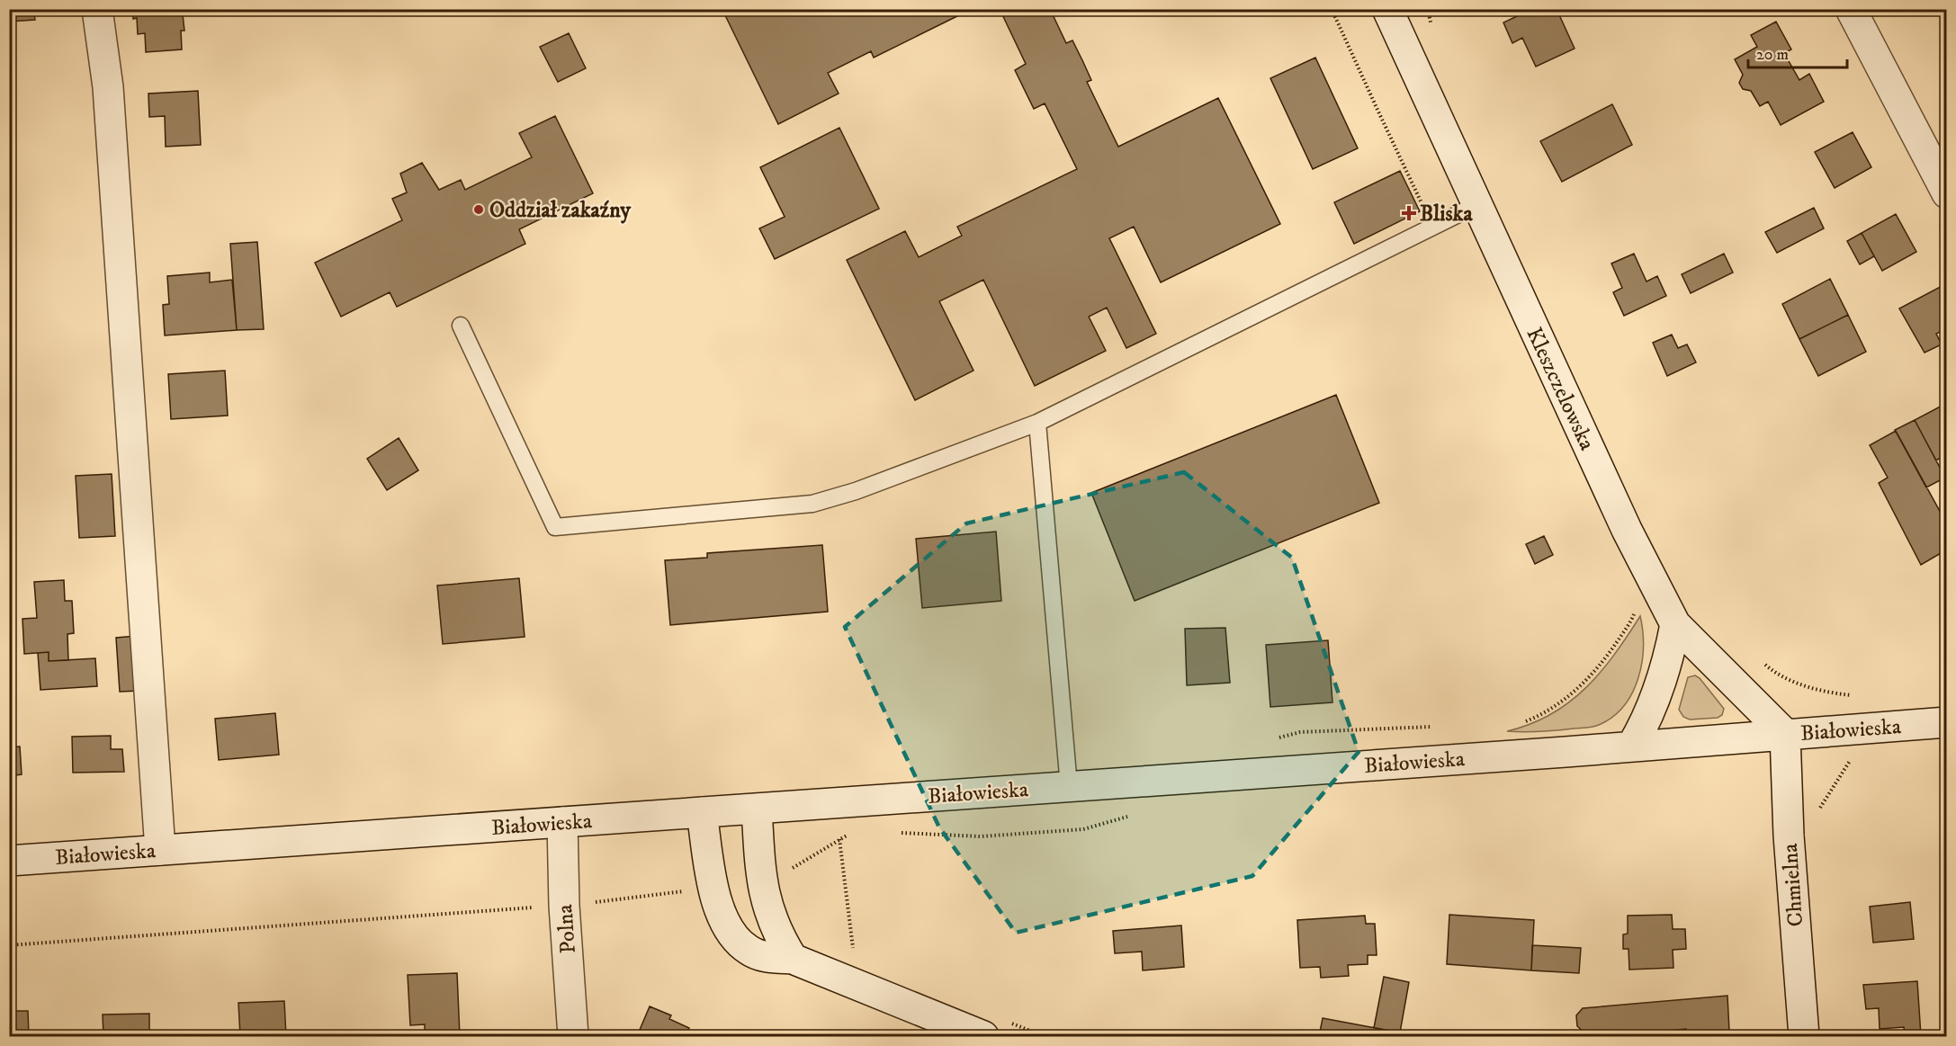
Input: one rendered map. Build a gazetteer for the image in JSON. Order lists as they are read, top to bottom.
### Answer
{
  "streets": {
    "main road": [
      "Kleszczelowska",
      "Białowieska",
      "Chmielna",
      "Polna"
    ]
  },
  "crossings": [
    ["Kleszczelowska", "Białowieska"],
    ["Kleszczelowska", "Chmielna"],
    ["Białowieska", "Chmielna"],
    ["Białowieska", "Polna"]
  ],
  "places": {
    "other": ["Oddział zakaźny"],
    "health": ["Bliska"]
  },
  "scale_bar": "20 m"
}
